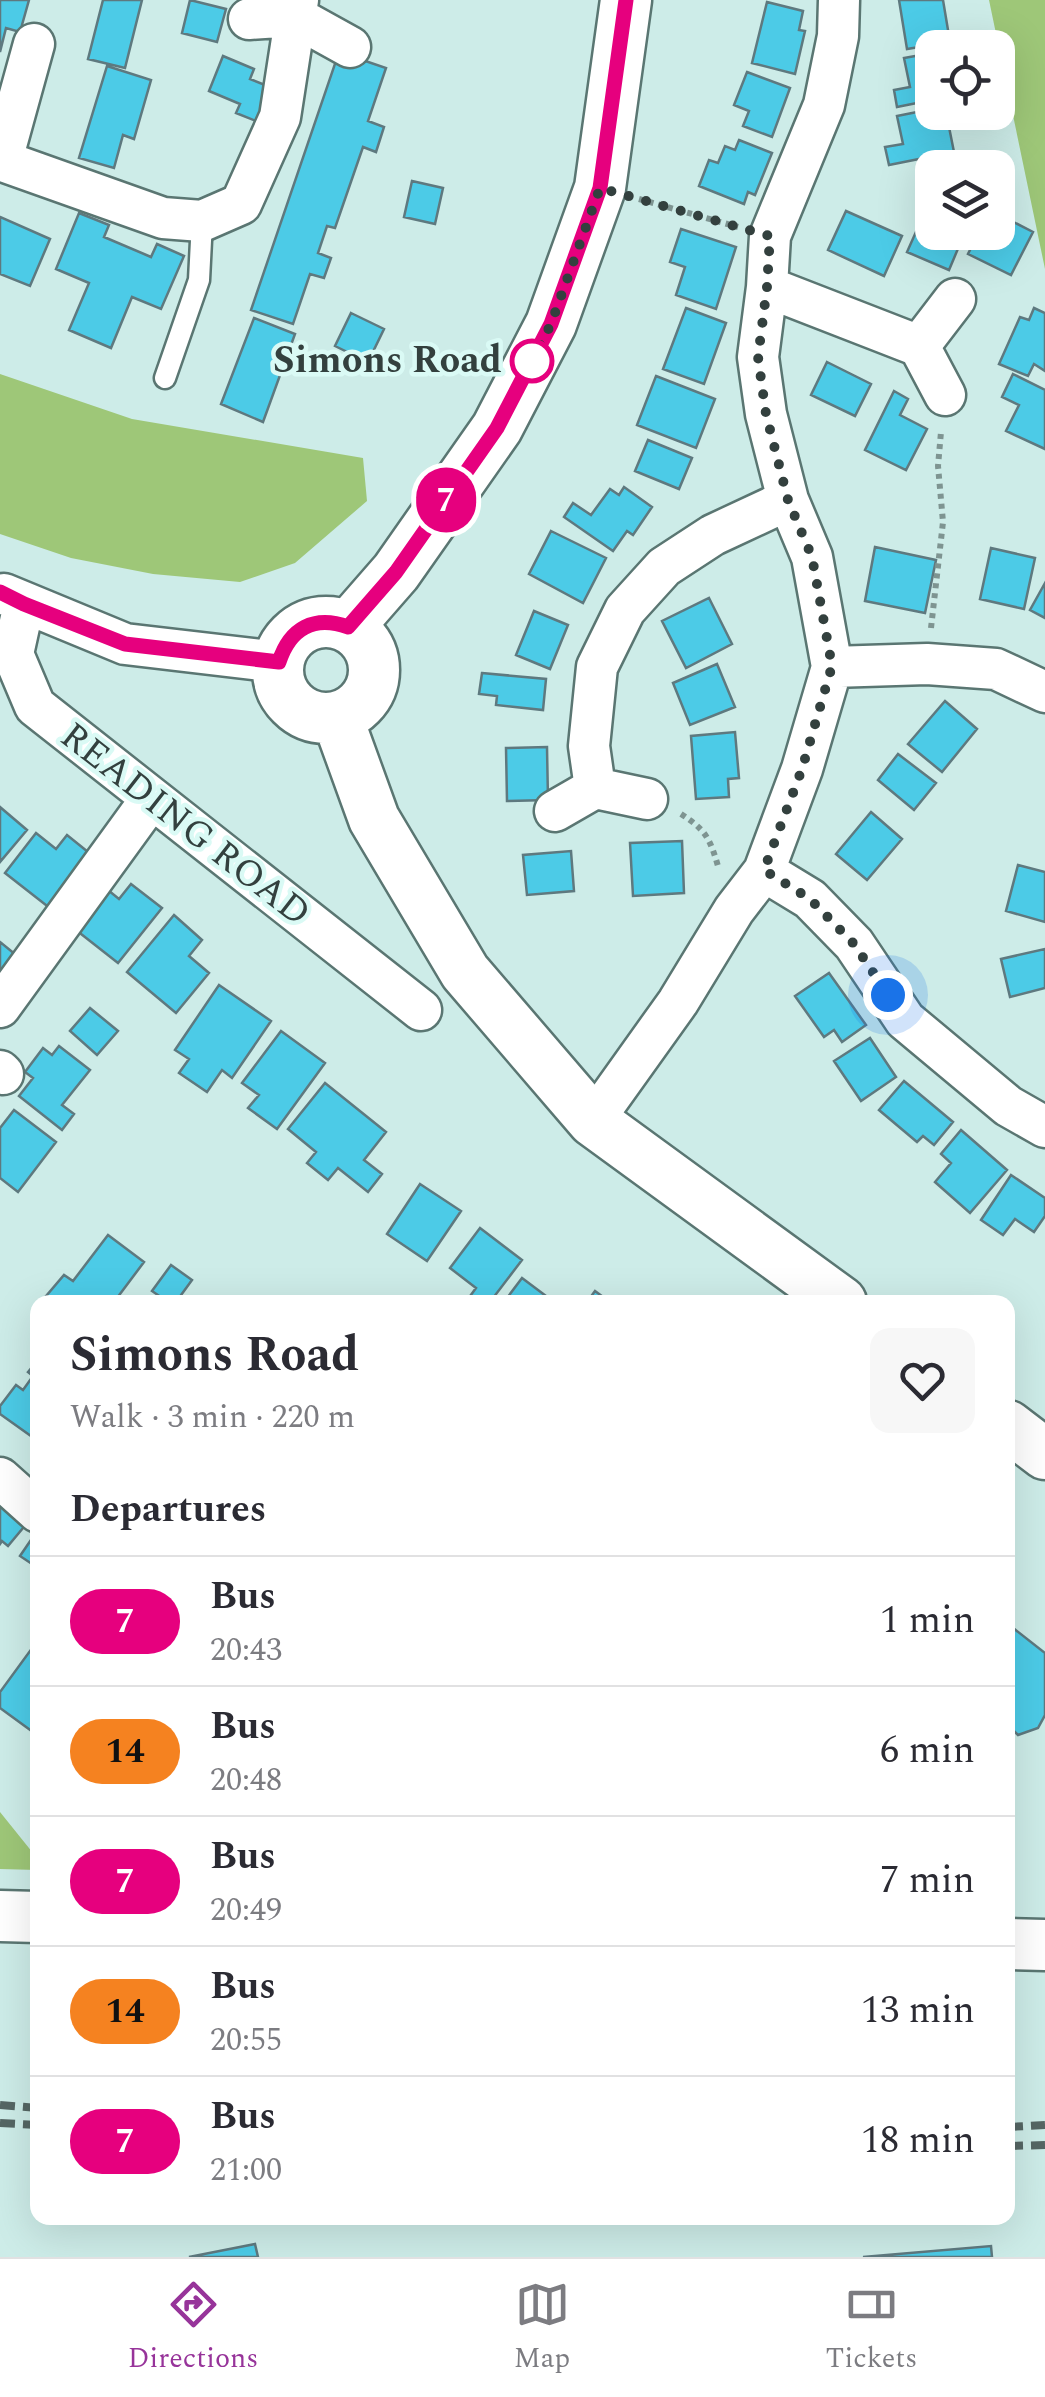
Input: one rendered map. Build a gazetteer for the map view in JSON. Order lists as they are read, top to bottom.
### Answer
{
  "streets": {
    "street": ["READING ROAD"]
  },
  "places": ["Simons Road"],
  "lines": ["bus line 7"],
  "page": {
    "on_map": "7",
    "heading": [
      ["Simons Road", "Walk · 3 min · 220 m"],
      "Departures"
    ],
    "list": [
      {
        "mark": "7",
        "name": "Bus",
        "note": "20:43",
        "value": "1 min"
      },
      {
        "mark": "14",
        "name": "Bus",
        "note": "20:48",
        "value": "6 min"
      },
      {
        "mark": "7",
        "name": "Bus",
        "note": "20:49",
        "value": "7 min"
      },
      {
        "mark": "14",
        "name": "Bus",
        "note": "20:55",
        "value": "13 min"
      },
      {
        "mark": "7",
        "name": "Bus",
        "note": "21:00",
        "value": "18 min"
      }
    ],
    "tabs": ["Directions", "Map", "Tickets"]
  }
}
